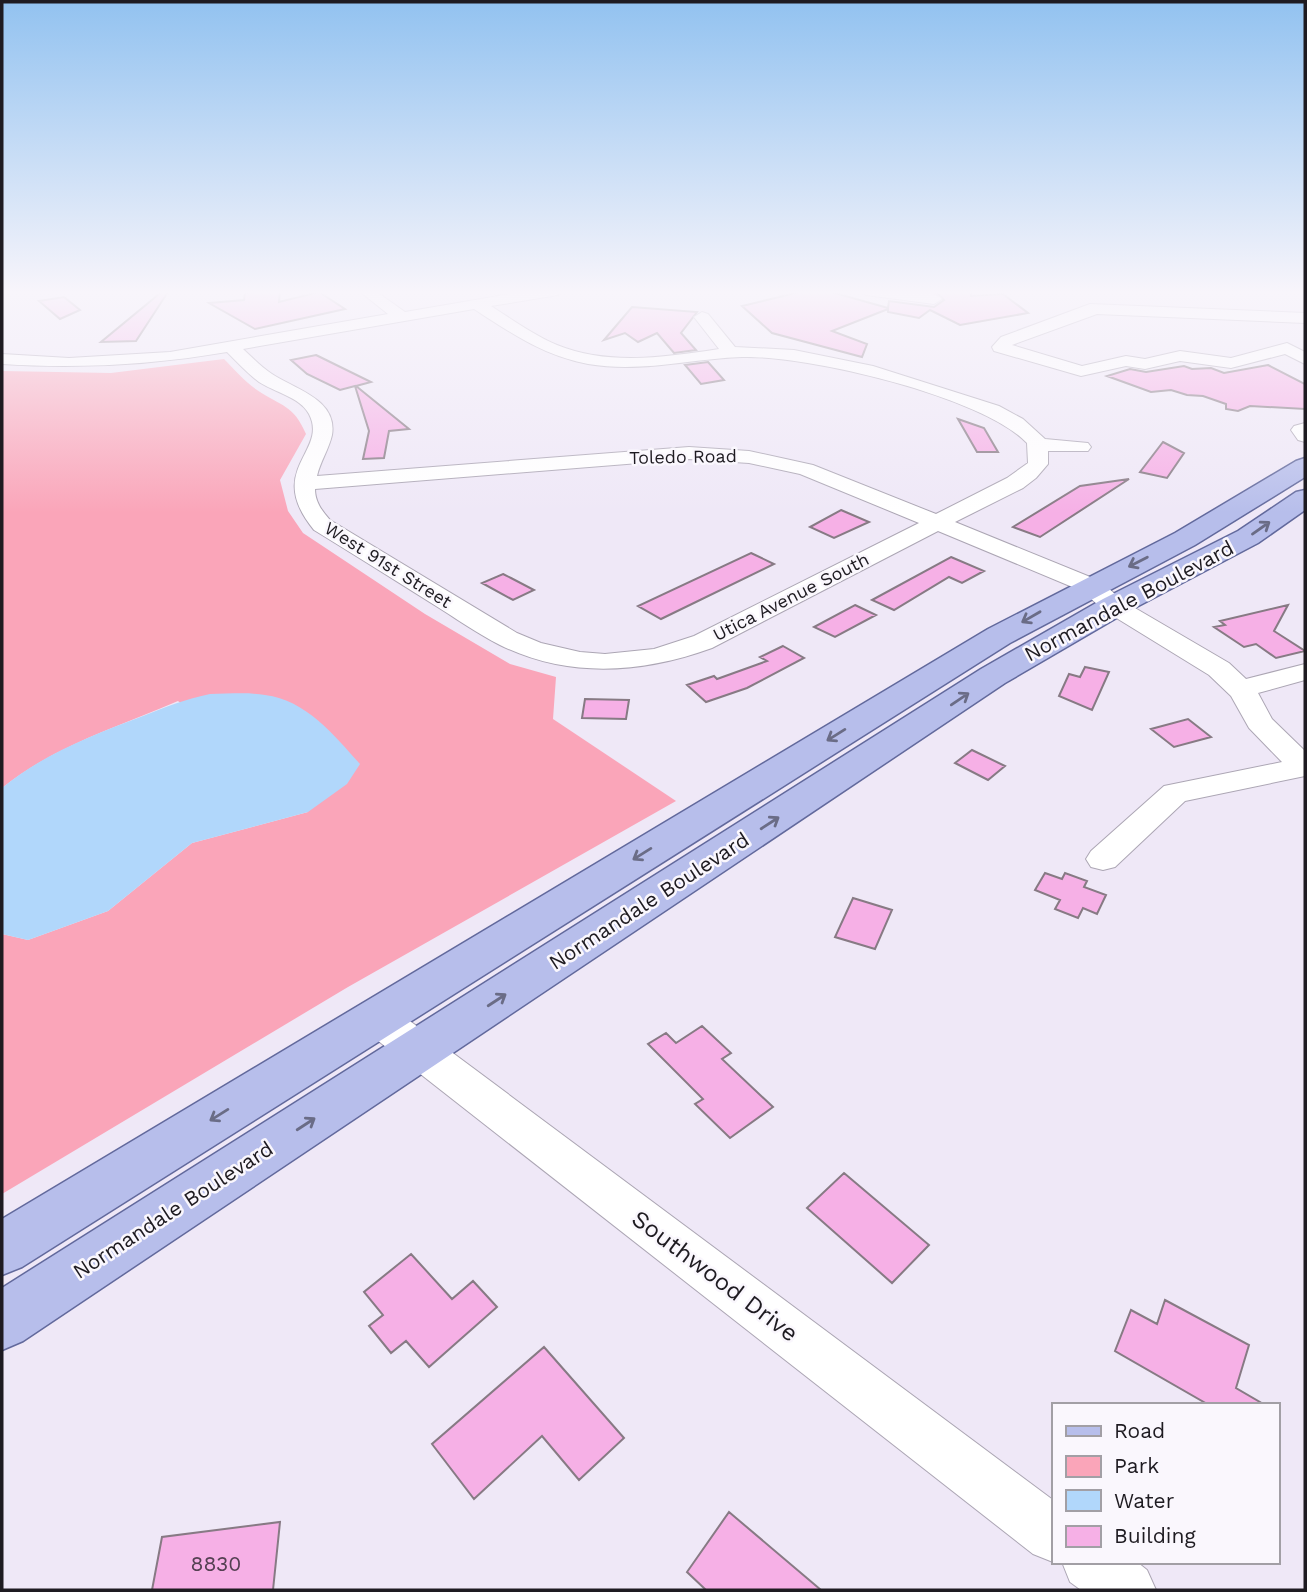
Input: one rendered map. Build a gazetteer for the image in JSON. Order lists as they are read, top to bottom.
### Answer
{
  "streets": {
    "main road": ["Normandale Boulevard"],
    "street": [
      "Toledo Road",
      "West 91st Street",
      "Utica Avenue South",
      "Southwood Drive"
    ]
  },
  "crossings": [
    ["Toledo Road", "West 91st Street"],
    ["Toledo Road", "Utica Avenue South"],
    ["Toledo Road", "Normandale Boulevard"],
    ["West 91st Street", "Utica Avenue South"],
    ["Normandale Boulevard", "Southwood Drive"]
  ],
  "house_numbers": ["8830"],
  "legend": [
    "Road",
    "Park",
    "Water",
    "Building"
  ]
}
